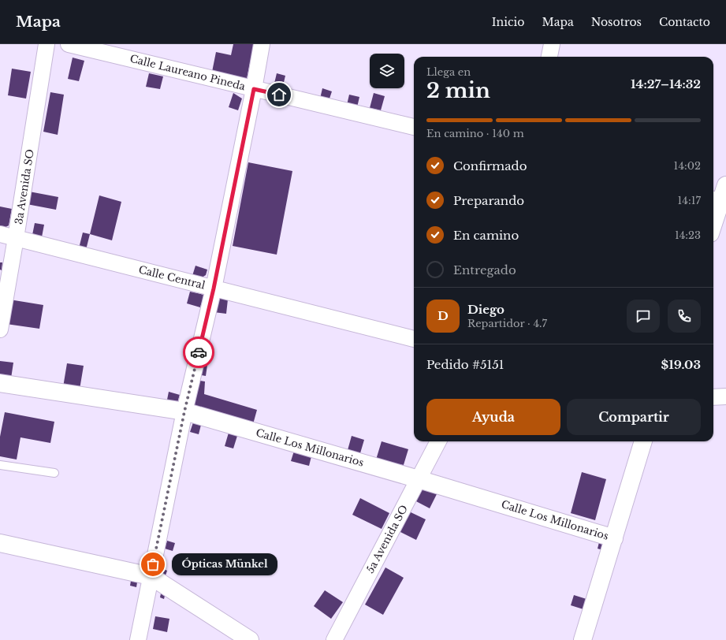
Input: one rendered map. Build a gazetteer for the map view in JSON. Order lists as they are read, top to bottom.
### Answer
{
  "streets": {
    "street": [
      "Calle Laureano Pineda",
      "3a Avenida SO",
      "Calle Central",
      "Calle Los Millonarios",
      "5a Avenida SO"
    ]
  },
  "crossings": [
    ["3a Avenida SO", "Calle Central"],
    ["Calle Los Millonarios", "5a Avenida SO"]
  ],
  "places": ["Ópticas Münkel"],
  "page": {
    "header": "Mapa",
    "nav": [
      "Inicio",
      "Mapa",
      "Nosotros",
      "Contacto"
    ],
    "heading": ["2 min", "Llega en", "14:27–14:32"],
    "panel": [
      "Diego",
      "Repartidor · 4.7",
      "Pedido #5151",
      "$19.03"
    ],
    "bar": "En camino · 140 m",
    "list": [
      ["Confirmado", "14:02"],
      ["Preparando", "14:17"],
      ["En camino", "14:23"],
      "Entregado"
    ],
    "round": "D",
    "buttons": ["Ayuda", "Compartir"],
    "bubble": "Ópticas Münkel"
  }
}
